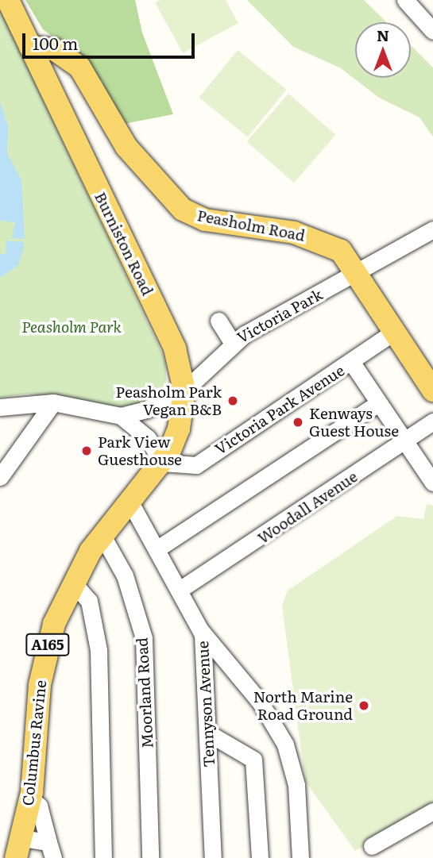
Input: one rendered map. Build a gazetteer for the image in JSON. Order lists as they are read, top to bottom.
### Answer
{
  "streets": {
    "main road": [
      "Peasholm Road",
      "Burniston Road",
      "A165",
      "Columbus Ravine"
    ],
    "street": [
      "Victoria Park",
      "Victoria Park Avenue",
      "Woodall Avenue",
      "Moorland Road",
      "Tennyson Avenue"
    ]
  },
  "crossings": [
    ["Peasholm Road", "Burniston Road"],
    ["Peasholm Road", "Victoria Park"],
    ["Peasholm Road", "Victoria Park Avenue"],
    ["Burniston Road", "Victoria Park"],
    ["Burniston Road", "Victoria Park Avenue"],
    ["Burniston Road", "Columbus Ravine"],
    ["Victoria Park Avenue", "Columbus Ravine"],
    ["Woodall Avenue", "Tennyson Avenue"],
    ["Moorland Road", "Columbus Ravine"],
    ["Tennyson Avenue", "Columbus Ravine"]
  ],
  "parks": ["Peasholm Park"],
  "places": [
    "Peasholm Park Vegan B&B",
    "Kenways Guest House",
    "Park View Guesthouse",
    "North Marine Road Ground"
  ],
  "scale_bar": "100 m",
  "north": "top"
}
